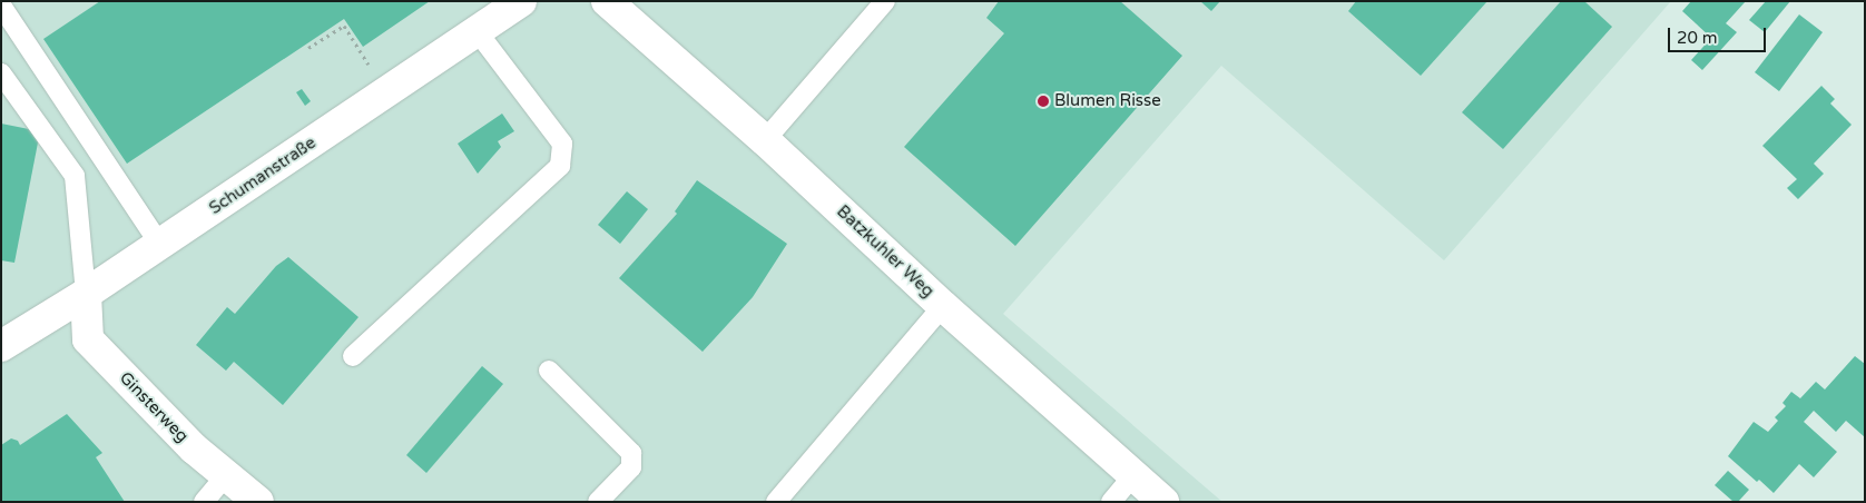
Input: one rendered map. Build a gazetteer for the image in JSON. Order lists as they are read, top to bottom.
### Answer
{
  "streets": {
    "street": ["Schumanstraße", "Batzkuhler Weg", "Ginsterweg"]
  },
  "crossings": [
    ["Schumanstraße", "Ginsterweg"]
  ],
  "places": ["Blumen Risse"],
  "scale_bar": "20 m"
}
